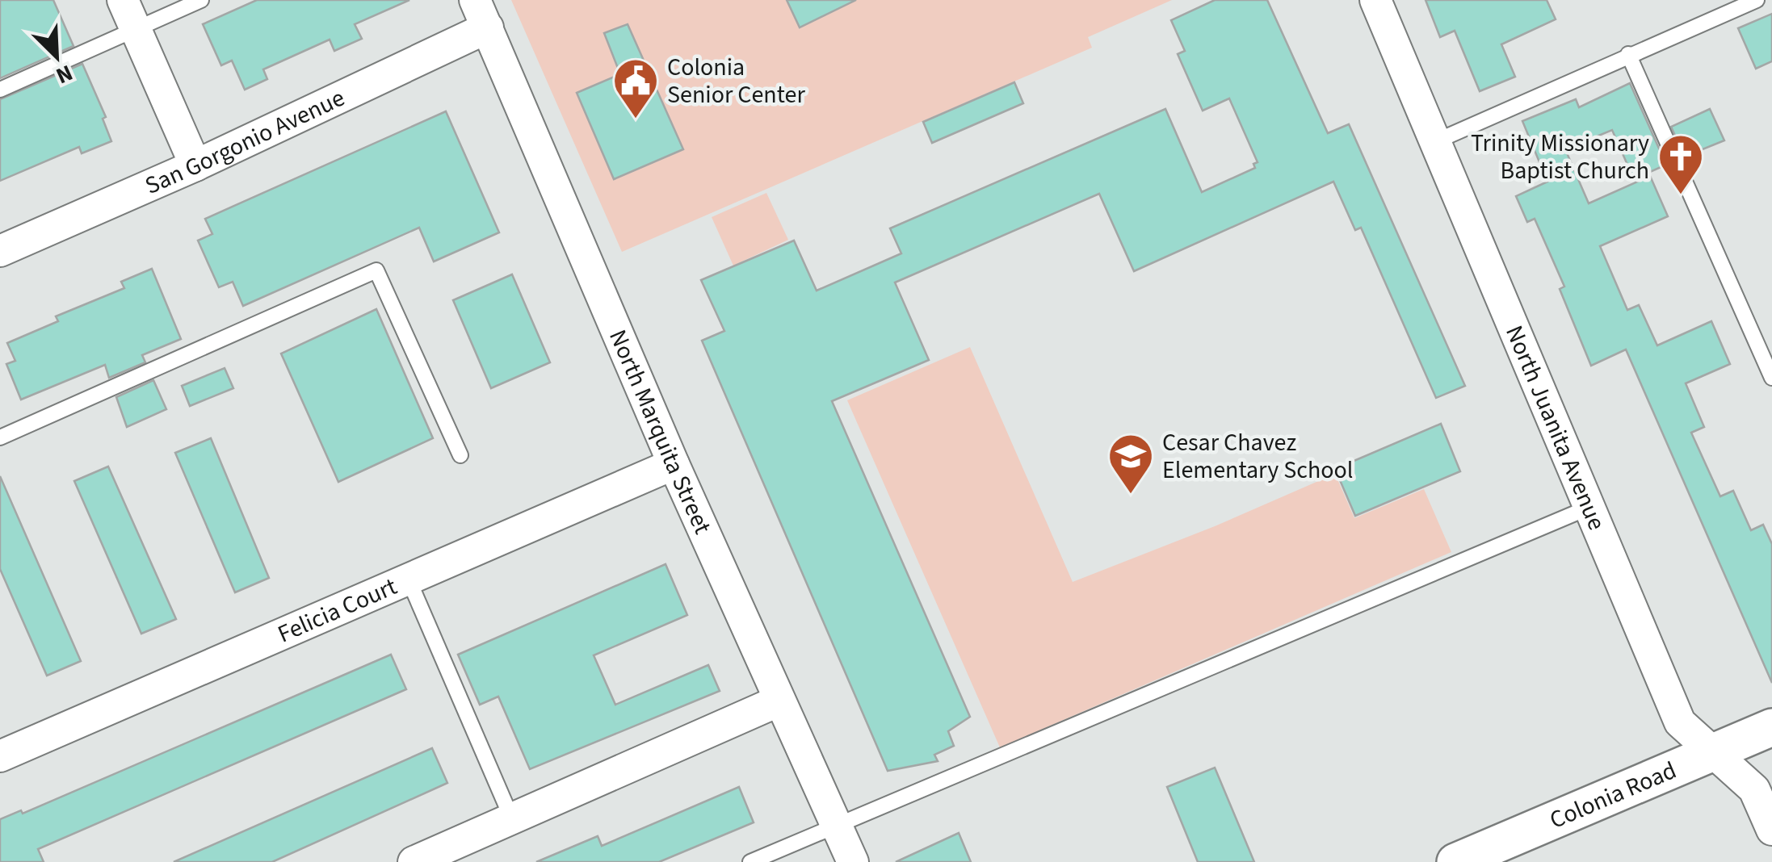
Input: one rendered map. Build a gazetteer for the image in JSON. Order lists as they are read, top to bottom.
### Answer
{
  "streets": {
    "street": [
      "San Gorgonio Avenue",
      "North Juanita Avenue",
      "North Marquita Street",
      "Felicia Court",
      "Colonia Road"
    ]
  },
  "crossings": [
    ["San Gorgonio Avenue", "North Marquita Street"],
    ["North Juanita Avenue", "Colonia Road"],
    ["North Marquita Street", "Felicia Court"]
  ],
  "places": {
    "public building": ["Colonia Senior Center"],
    "church": ["Trinity Missionary Baptist Church"],
    "school or university": ["Cesar Chavez Elementary School"]
  },
  "north": "bottom right"
}
